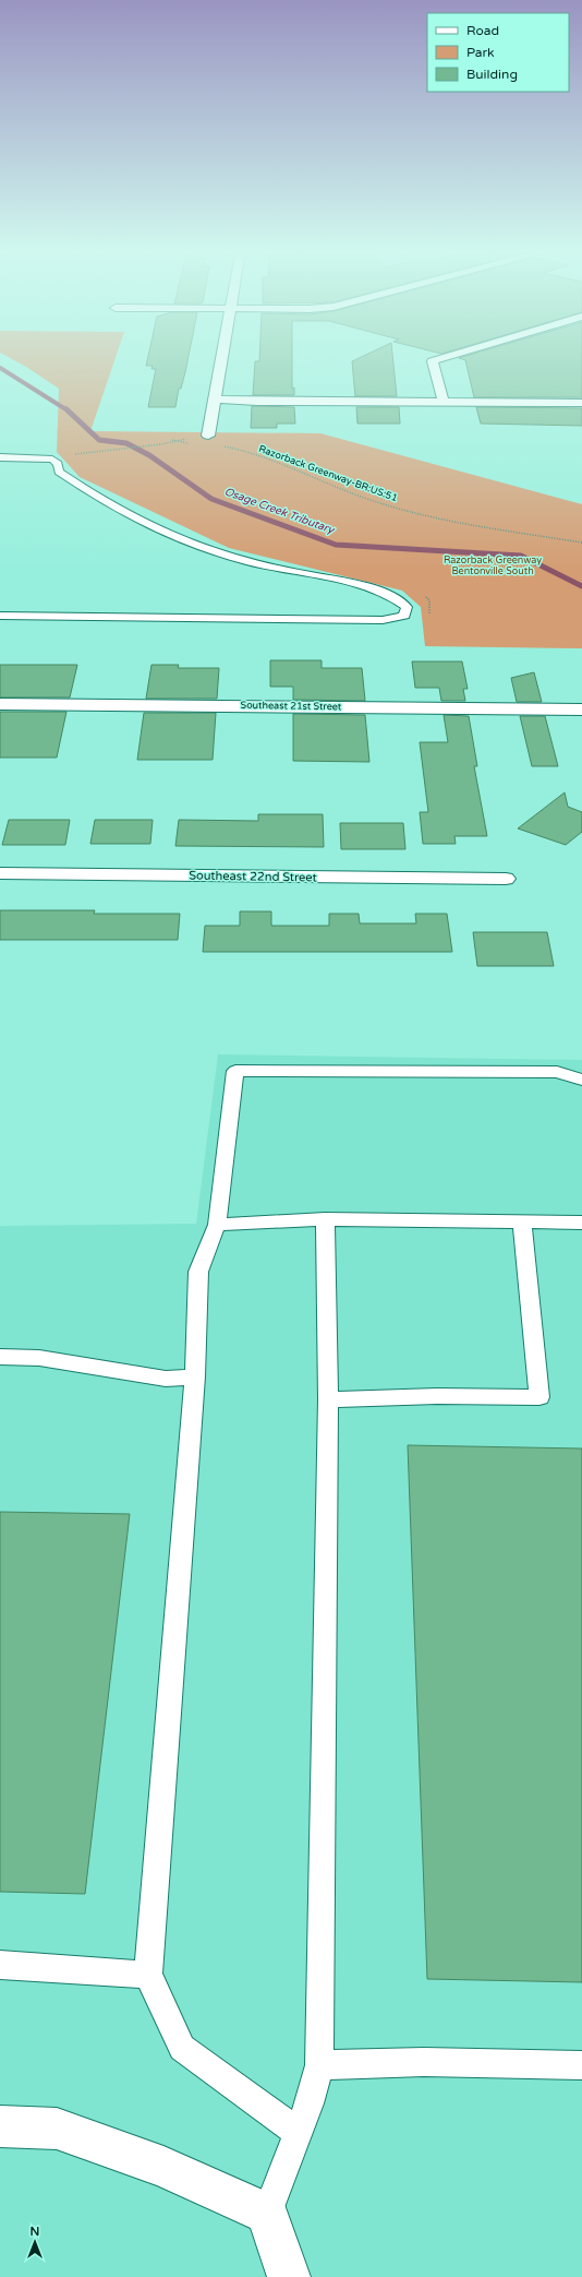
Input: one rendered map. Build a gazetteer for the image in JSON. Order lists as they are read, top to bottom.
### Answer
{
  "streets": {
    "street": ["Southeast 21st Street", "Southeast 22nd Street"],
    "path": ["Razorback Greenway-BR:US:51"]
  },
  "water": ["Osage Creek Tributary"],
  "parks": ["Razorback Greenway Bentonville South"],
  "legend": ["Road", "Park", "Building"],
  "north": "top"
}
